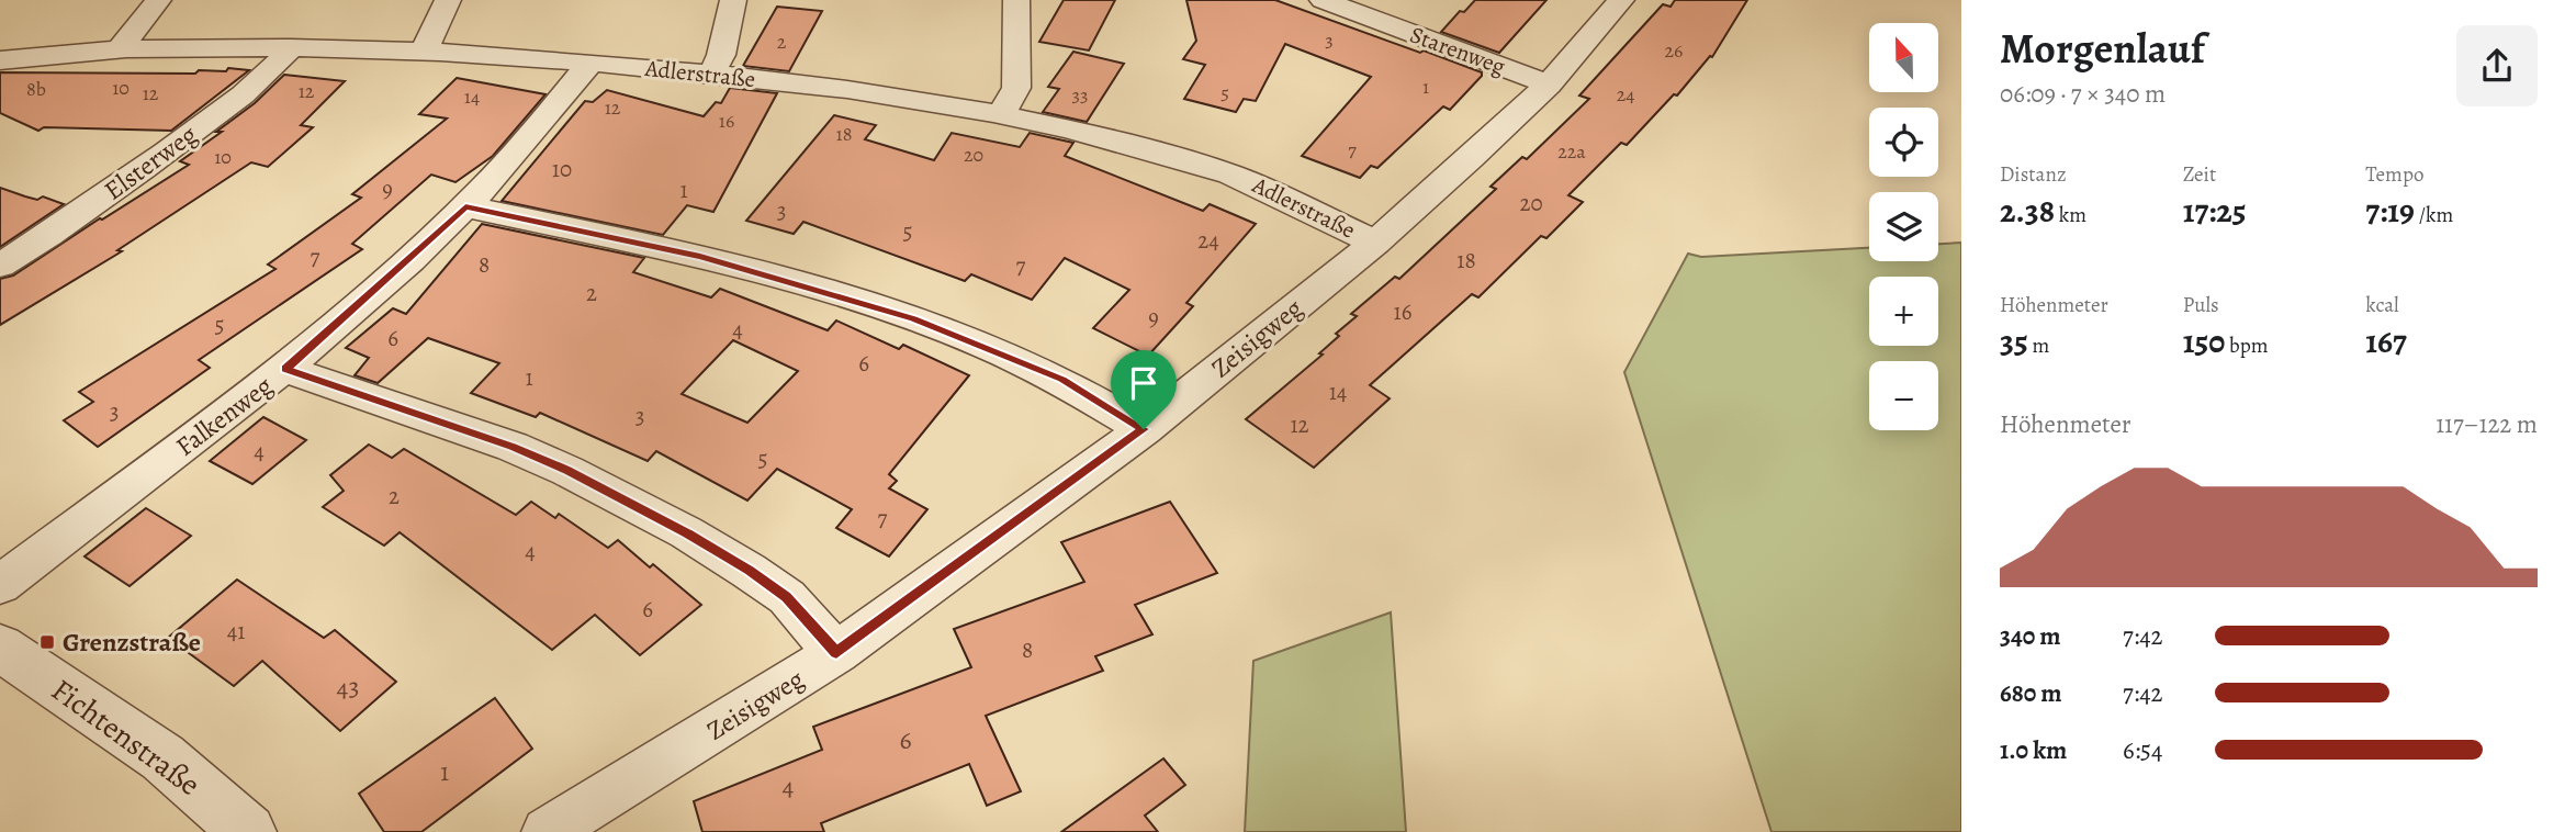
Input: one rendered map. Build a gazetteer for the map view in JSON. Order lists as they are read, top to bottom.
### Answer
{
  "streets": {
    "street": [
      "Starenweg",
      "Adlerstraße",
      "Elsterweg",
      "Zeisigweg",
      "Falkenweg",
      "Fichtenstraße"
    ]
  },
  "crossings": [
    ["Starenweg", "Zeisigweg"],
    ["Adlerstraße", "Elsterweg"],
    ["Adlerstraße", "Zeisigweg"],
    ["Adlerstraße", "Falkenweg"]
  ],
  "places": {
    "transit": ["Grenzstraße"]
  },
  "house_numbers": [
    "3",
    "2",
    "26",
    "1",
    "10",
    "8b",
    "12",
    "5",
    "12",
    "33",
    "24",
    "14",
    "12",
    "16",
    "18",
    "7",
    "22a",
    "20",
    "10",
    "10",
    "9",
    "1",
    "20",
    "3",
    "5",
    "24",
    "7",
    "18",
    "8",
    "7",
    "2",
    "16",
    "9",
    "5",
    "4",
    "6",
    "6",
    "1",
    "14",
    "3",
    "3",
    "12",
    "4",
    "5",
    "2",
    "7",
    "4",
    "6",
    "41",
    "8",
    "43",
    "6",
    "1",
    "4"
  ],
  "north": "top",
  "page": {
    "heading": ["Morgenlauf", "06:09 · 7 × 340 m"],
    "map_buttons": ["+", "−"],
    "stats": [
      ["Distanz", "2.38 km"],
      ["Zeit", "17:25"],
      ["Tempo", "7:19 /km"],
      ["Höhenmeter", "35 m"],
      ["Puls", "150 bpm"],
      ["kcal", "167"]
    ],
    "chart": ["Höhenmeter", "117–122 m"],
    "list": [
      {
        "name": "340 m",
        "note": "7:42"
      },
      {
        "name": "680 m",
        "note": "7:42"
      },
      {
        "name": "1.0 km",
        "note": "6:54"
      }
    ]
  }
}
